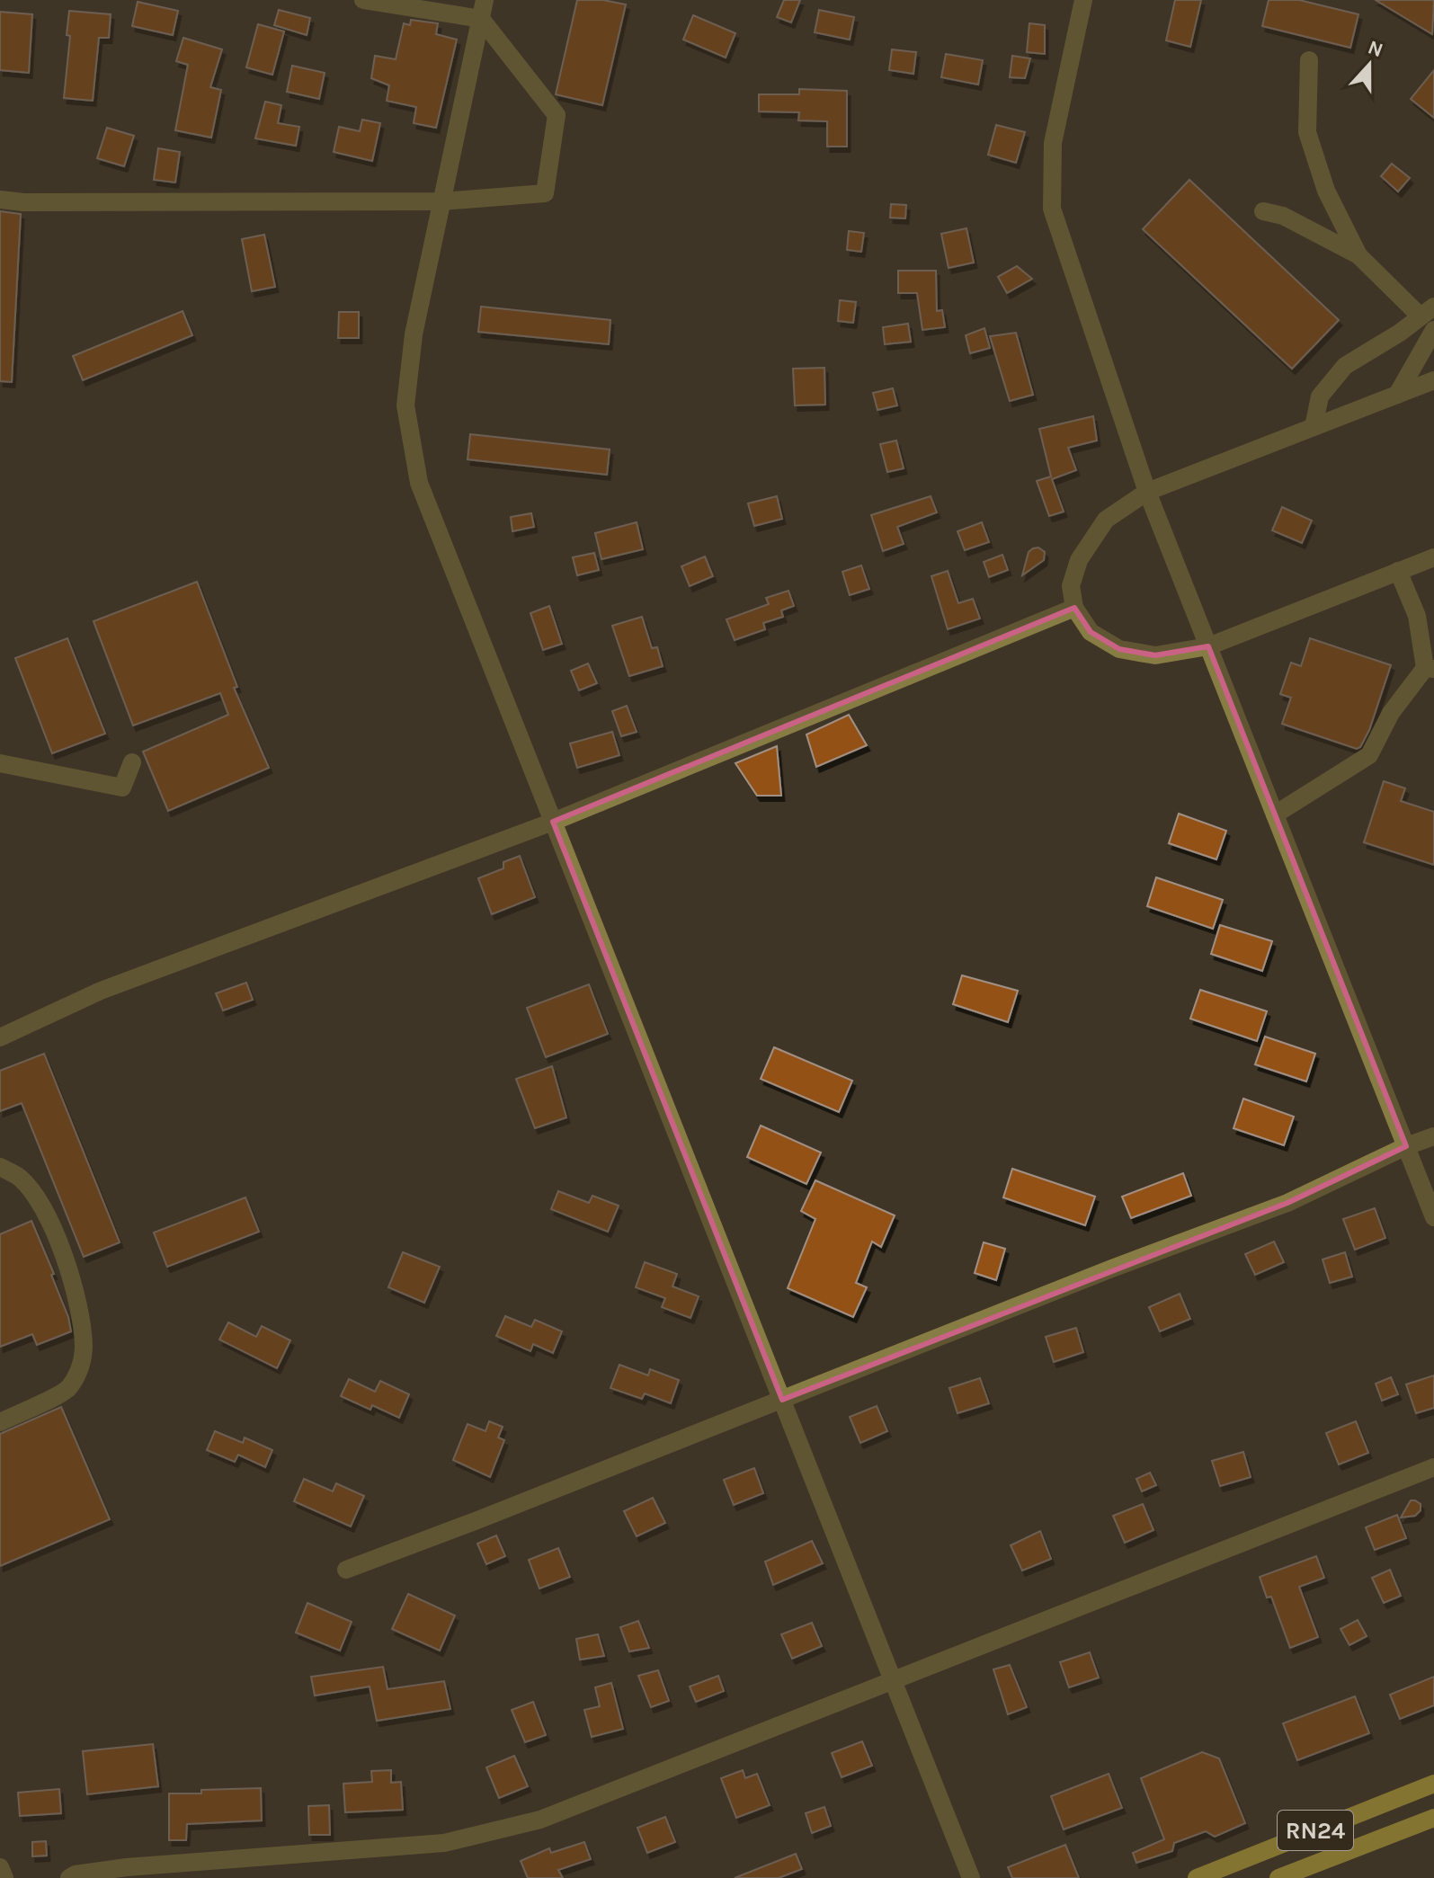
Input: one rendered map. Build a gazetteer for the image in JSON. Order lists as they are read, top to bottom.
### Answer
{
  "streets": {
    "main road": ["RN24"]
  },
  "north": "top"
}
